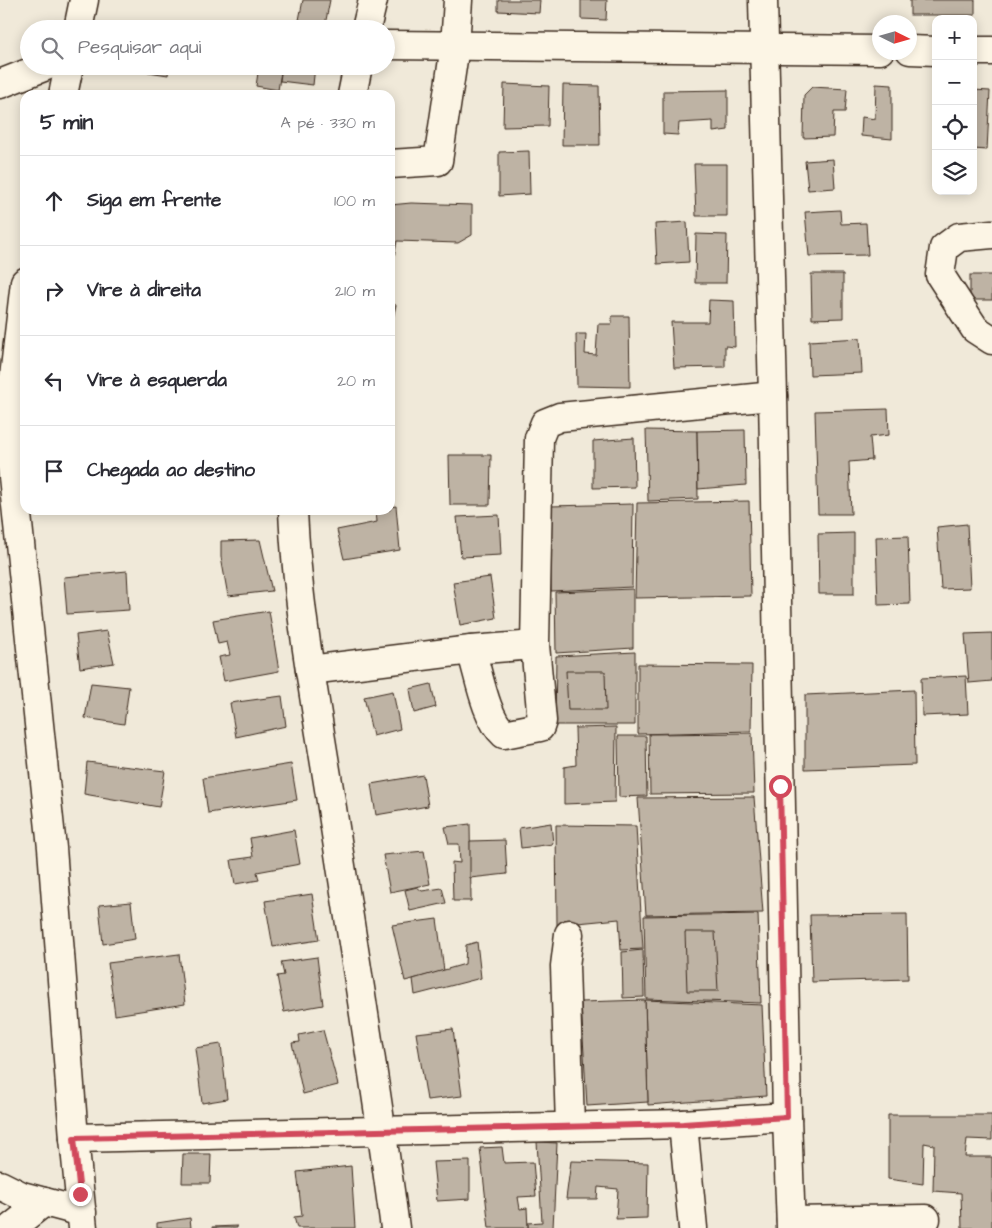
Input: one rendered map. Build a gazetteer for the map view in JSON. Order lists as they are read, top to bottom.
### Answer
{
  "north": "right",
  "page": {
    "map_buttons": ["+", "−"],
    "search": "Pesquisar aqui",
    "heading": ["5 min", "A pé · 330 m"],
    "list": [
      ["Siga em frente", "100 m"],
      ["Vire à direita", "210 m"],
      ["Vire à esquerda", "20 m"],
      "Chegada ao destino"
    ]
  }
}
